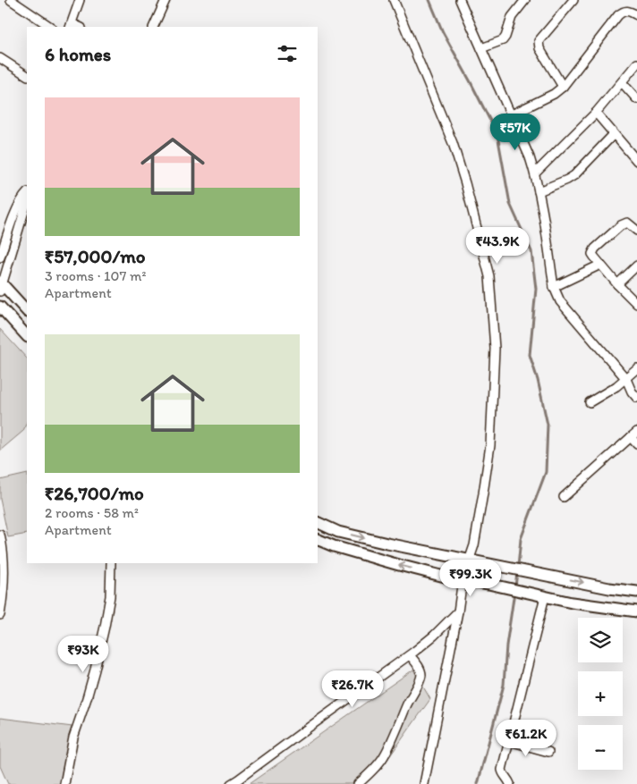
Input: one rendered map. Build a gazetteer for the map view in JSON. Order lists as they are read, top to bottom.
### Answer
{
  "page": {
    "heading": "6 homes",
    "list": [
      {
        "name": "₹57,000/mo",
        "note": "3 rooms · 107 m² · Apartment"
      },
      {
        "name": "₹26,700/mo",
        "note": "2 rooms · 58 m² · Apartment"
      }
    ],
    "price": [
      "₹57K",
      "₹43.9K",
      "₹99.3K",
      "₹93K",
      "₹26.7K",
      "₹61.2K"
    ],
    "map_buttons": ["+", "−"]
  }
}
